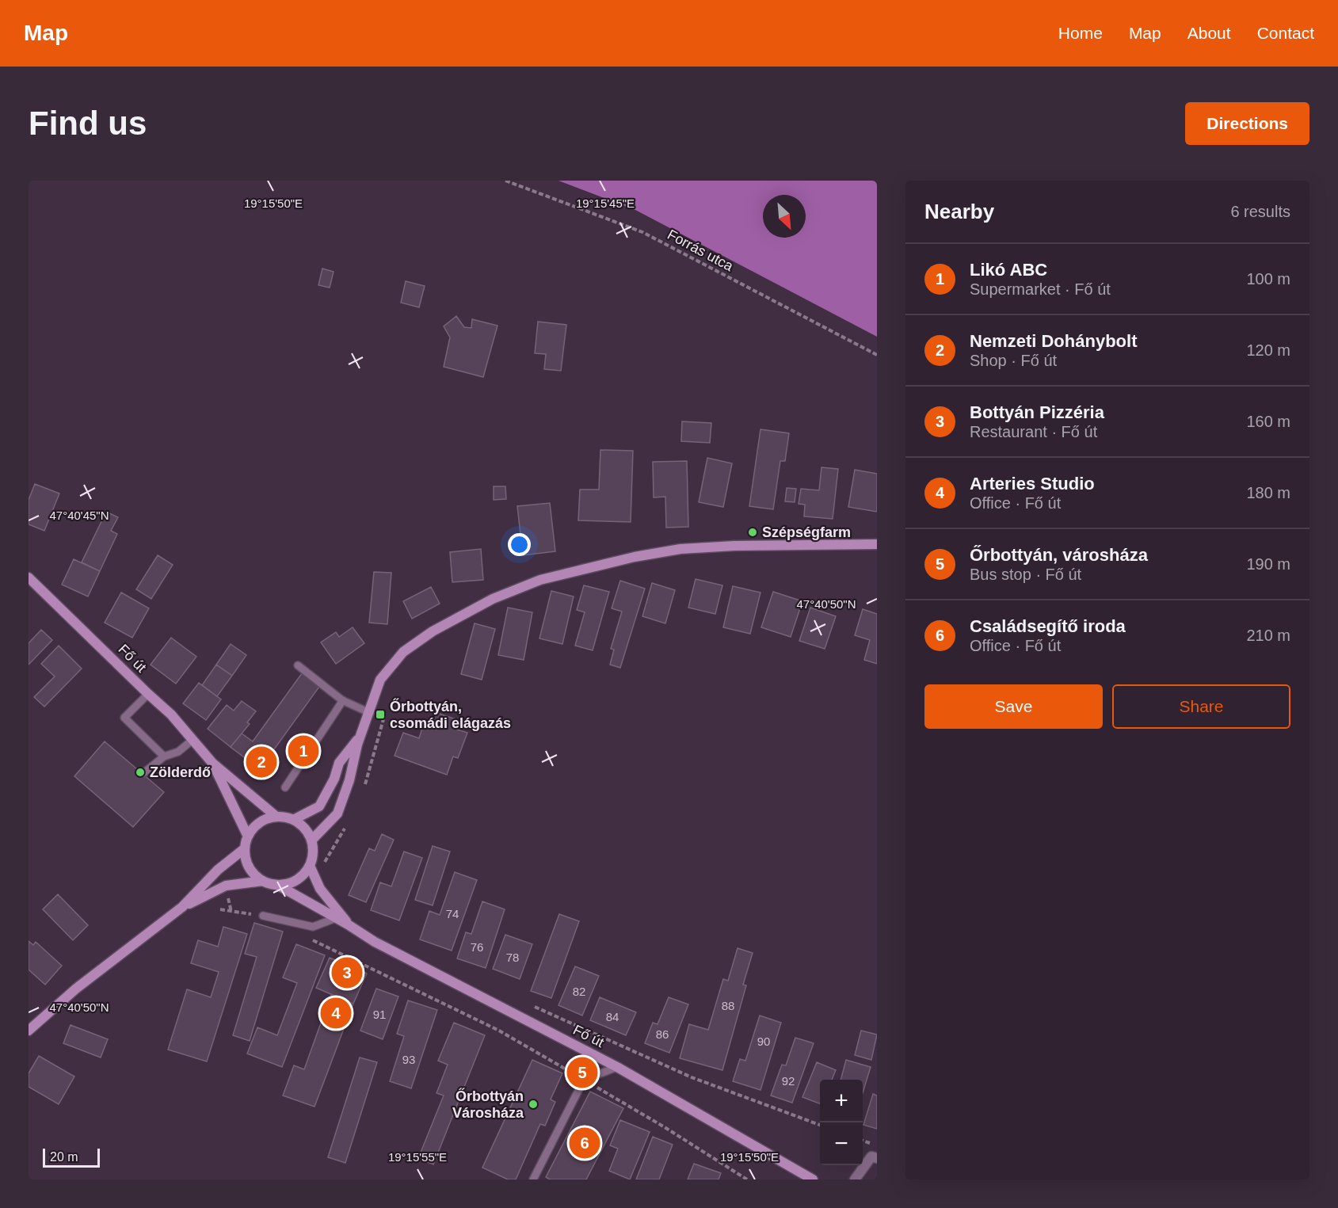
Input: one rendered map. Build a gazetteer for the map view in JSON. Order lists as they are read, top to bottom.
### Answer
{
  "streets": {
    "main road": ["Fő út"],
    "path": ["Forrás utca"]
  },
  "places": {
    "other": ["Szépségfarm", "Zölderdő", "Őrbottyán Városháza"],
    "transit": ["Őrbottyán, csomádi elágazás"]
  },
  "house_numbers": [
    "74",
    "76",
    "78",
    "82",
    "88",
    "91",
    "84",
    "86",
    "90",
    "93",
    "92"
  ],
  "scale_bar": "20 m",
  "north": "bottom right",
  "page": {
    "header": "Map",
    "nav": [
      "Home",
      "Map",
      "About",
      "Contact"
    ],
    "buttons": [
      "Directions",
      ["Save", "Share"]
    ],
    "title": "Find us",
    "heading": ["Nearby", "6 results"],
    "list": [
      {
        "mark": "1",
        "name": "Likó ABC",
        "note": "Supermarket · Fő út",
        "value": "100 m"
      },
      {
        "mark": "2",
        "name": "Nemzeti Dohánybolt",
        "note": "Shop · Fő út",
        "value": "120 m"
      },
      {
        "mark": "3",
        "name": "Bottyán Pizzéria",
        "note": "Restaurant · Fő út",
        "value": "160 m"
      },
      {
        "mark": "4",
        "name": "Arteries Studio",
        "note": "Office · Fő út",
        "value": "180 m"
      },
      {
        "mark": "5",
        "name": "Őrbottyán, városháza",
        "note": "Bus stop · Fő út",
        "value": "190 m"
      },
      {
        "mark": "6",
        "name": "Családsegítő iroda",
        "note": "Office · Fő út",
        "value": "210 m"
      }
    ],
    "pins": [
      "1",
      "2",
      "3",
      "4",
      "5",
      "6"
    ],
    "map_buttons": ["+", "−"],
    "scale": "20 m"
  },
  "coordinates": [
    "19°15'50\"E",
    "19°15'45\"E",
    "47°40'45\"N",
    "47°40'50\"N",
    "19°15'55\"E"
  ]
}
